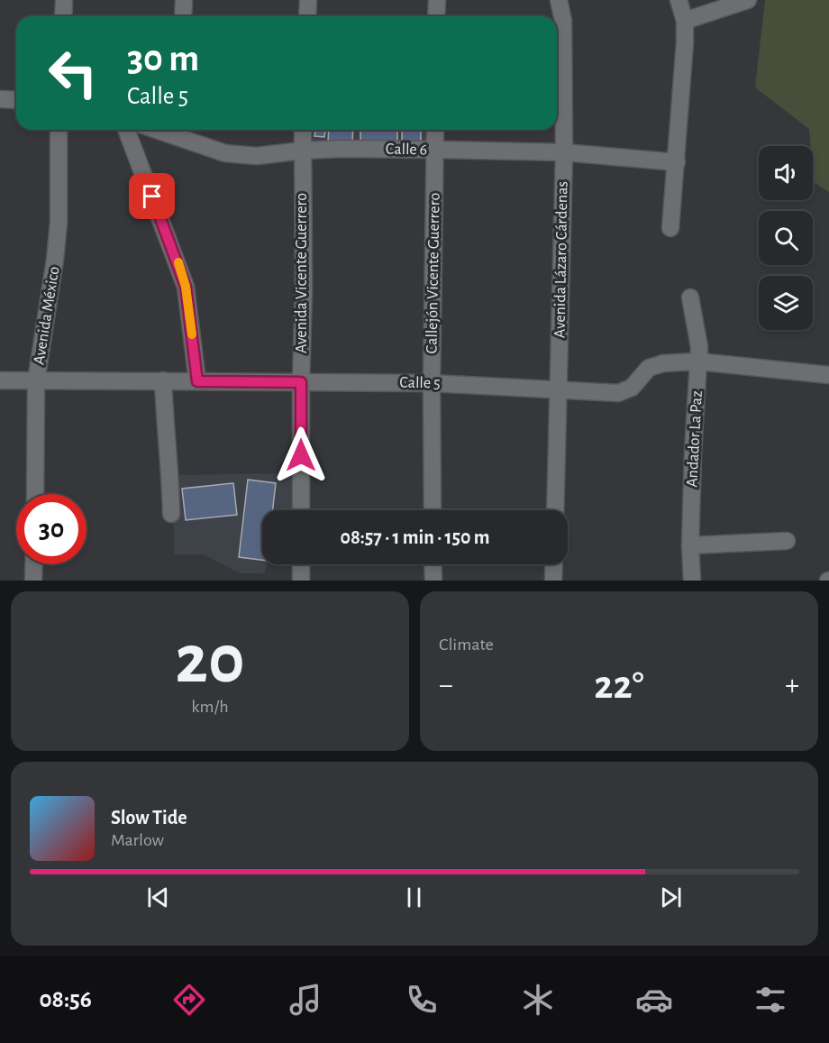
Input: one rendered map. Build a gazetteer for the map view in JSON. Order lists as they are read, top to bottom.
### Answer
{
  "streets": {
    "street": [
      "Calle 6",
      "Avenida Lázaro Cárdenas",
      "Avenida Vicente Guerrero",
      "Callejón Vicente Guerrero",
      "Avenida México",
      "Calle 5",
      "Andador La Paz"
    ]
  },
  "crossings": [
    ["Calle 6", "Avenida Lázaro Cárdenas"],
    ["Calle 6", "Avenida Vicente Guerrero"],
    ["Calle 6", "Callejón Vicente Guerrero"],
    ["Avenida Lázaro Cárdenas", "Calle 5"],
    ["Avenida Vicente Guerrero", "Calle 5"],
    ["Callejón Vicente Guerrero", "Calle 5"],
    ["Avenida México", "Calle 5"],
    ["Calle 5", "Andador La Paz"]
  ],
  "page": {
    "turn": ["30 m", "Calle 5"],
    "limit": "30",
    "trip": "08:57 · 1 min · 150 m",
    "tile": [
      ["20", "km/h"],
      "Climate"
    ],
    "heat": ["−", "22°", "+"],
    "song": ["Slow Tide", "Marlow"],
    "tabs": "08:56"
  }
}
